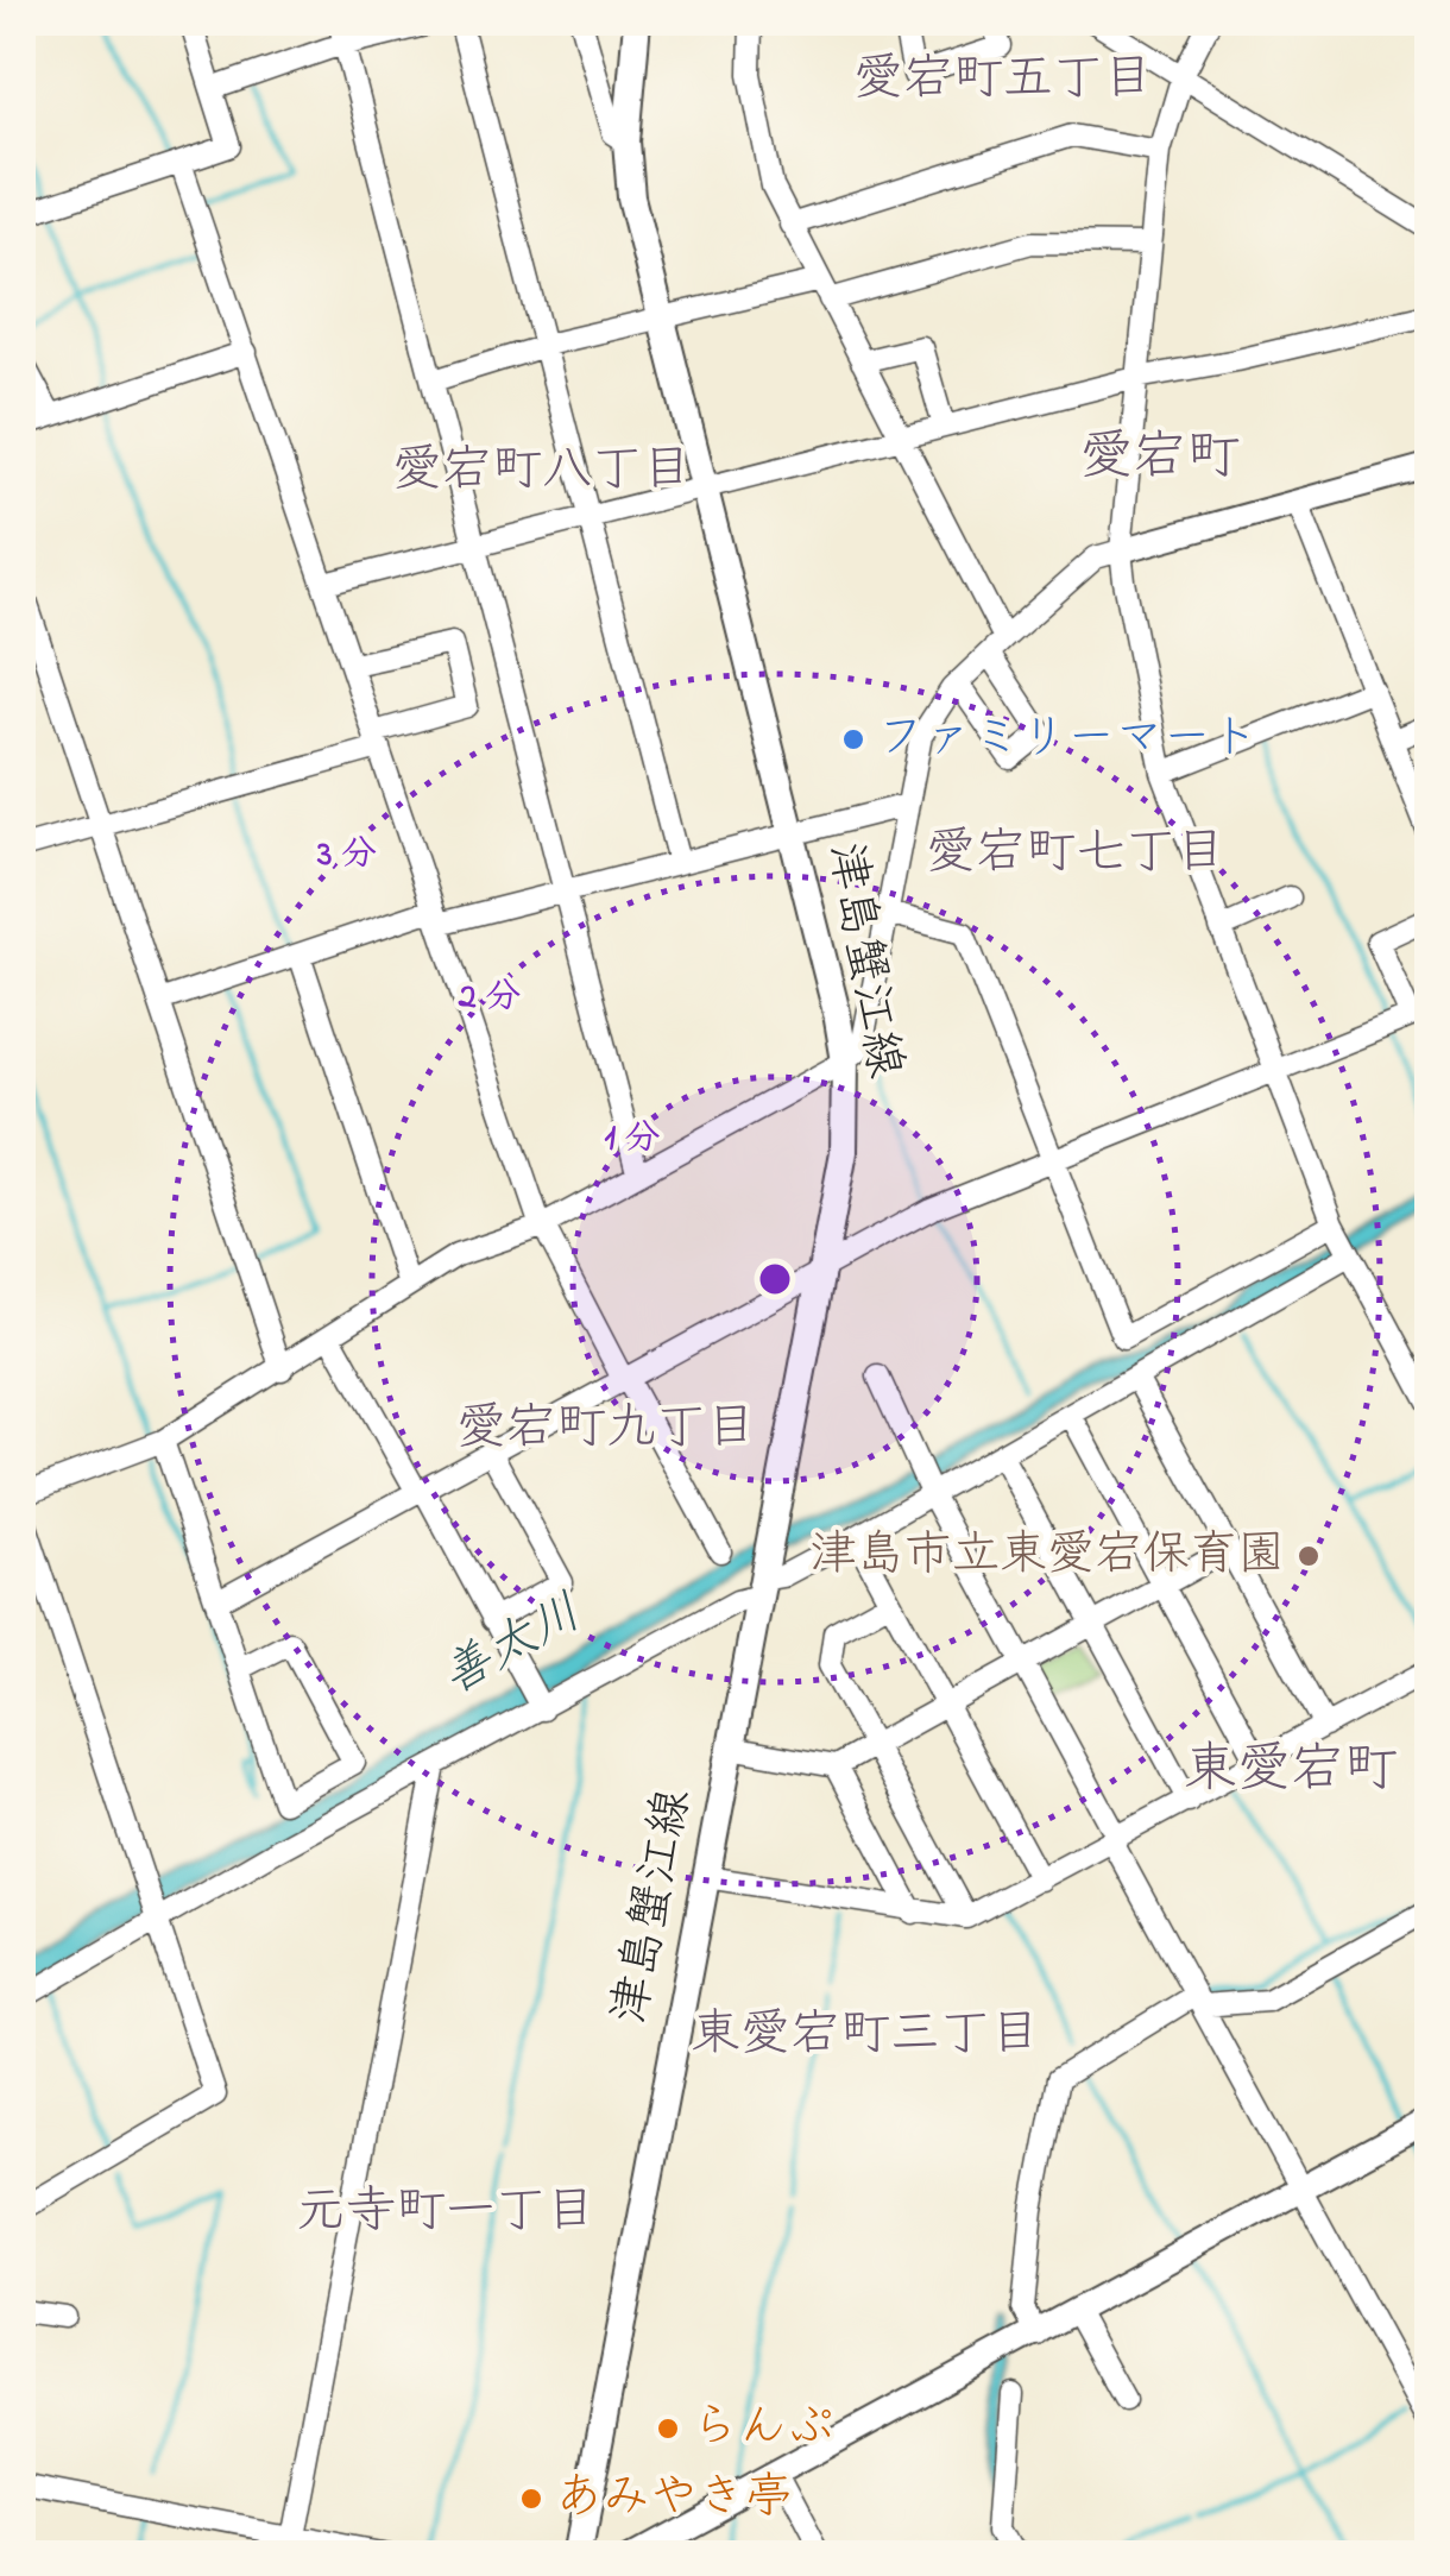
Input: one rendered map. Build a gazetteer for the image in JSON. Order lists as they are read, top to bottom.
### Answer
{
  "streets": {
    "main road": ["津島蟹江線"]
  },
  "districts": [
    "愛宕町五丁目",
    "愛宕町",
    "愛宕町八丁目",
    "愛宕町七丁目",
    "愛宕町九丁目",
    "東愛宕町",
    "東愛宕町三丁目",
    "元寺町一丁目"
  ],
  "water": ["善太川"],
  "places": [
    "ファミリーマート",
    "津島市立東愛宕保育園",
    "らんぷ",
    "あみやき亭"
  ],
  "rings": ["3 分", "2 分", "1 分"]
}
